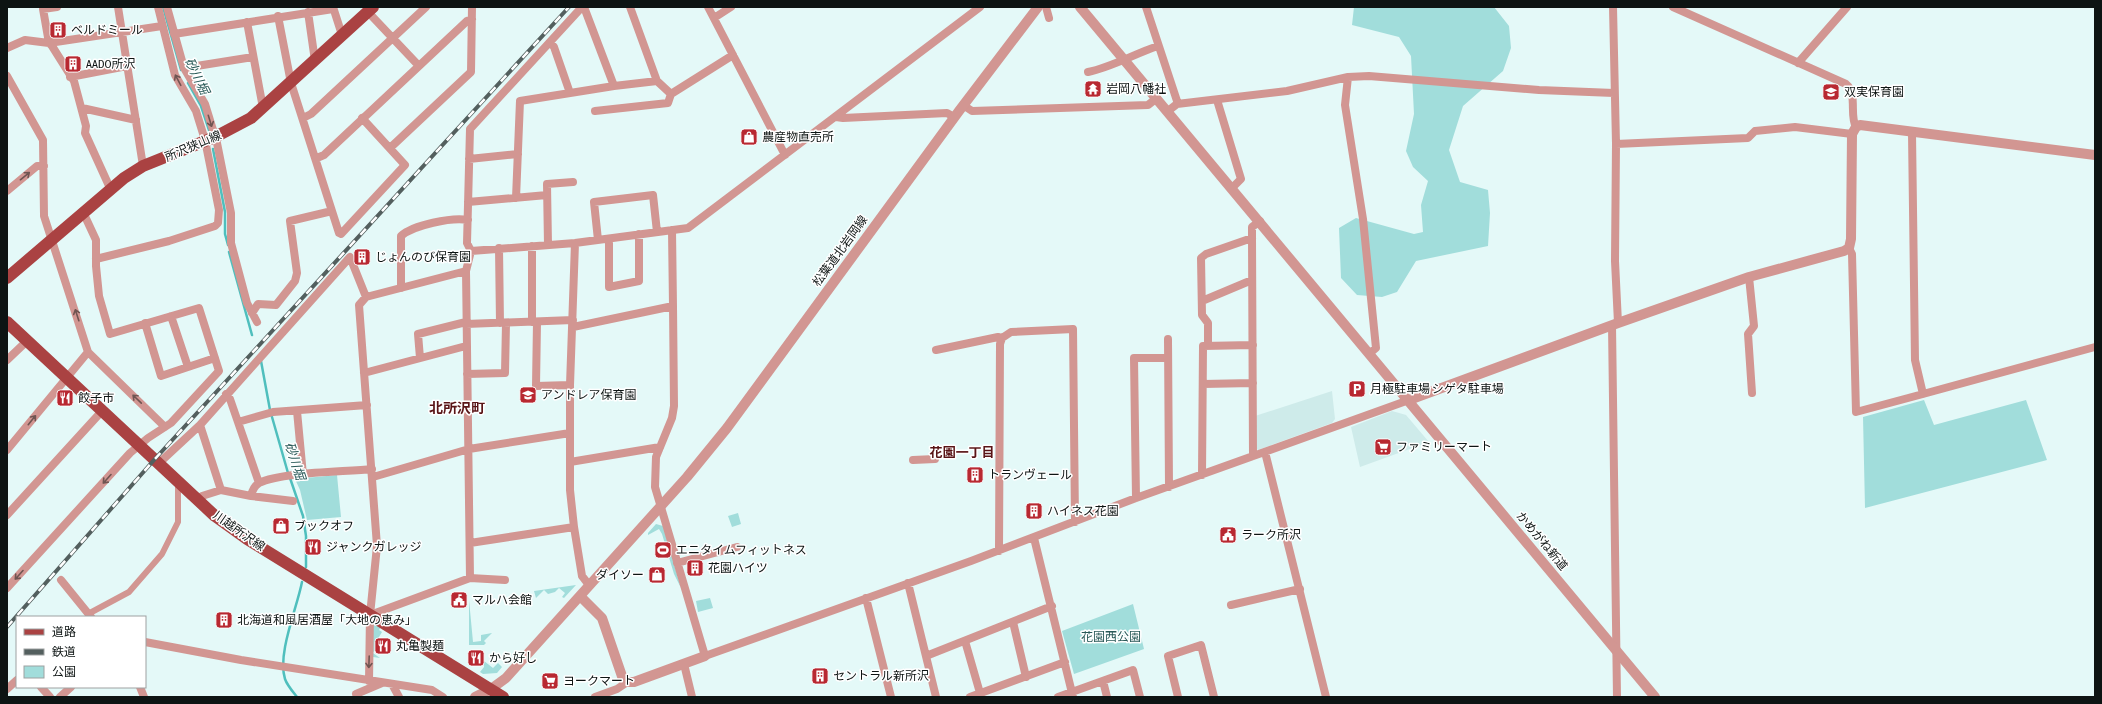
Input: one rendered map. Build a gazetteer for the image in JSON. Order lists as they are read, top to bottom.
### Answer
{
  "streets": {
    "main road": ["所沢狭山線", "川越所沢線"],
    "street": ["松葉道北岩岡線", "かめがね新道"]
  },
  "crossings": [
    ["松葉道北岩岡線", "川越所沢線"]
  ],
  "districts": ["北所沢町", "花園一丁目"],
  "water": ["砂川堀"],
  "parks": ["花園西公園"],
  "places": {
    "building": [
      "ベルドミール",
      "AADO所沢",
      "じょんのび保育園",
      "トランヴェール",
      "ハイネス花園",
      "花園ハイツ",
      "北海道和風居酒屋「大地の恵み」",
      "セントラル新所沢"
    ],
    "temple": ["岩岡八幡社"],
    "school or university": ["双実保育園", "アンドレア保育園"],
    "shop": ["農産物直売所", "ブックオフ", "ダイソー"],
    "parking": ["月極駐車場 シゲタ駐車場"],
    "restaurant": [
      "餃子市",
      "ジャンクガレッジ",
      "丸亀製麺",
      "から好し"
    ],
    "supermarket": ["ファミリーマート", "ヨークマート"],
    "public building": ["ラーク所沢", "マルハ会館"],
    "sports": ["エニタイムフィットネス"]
  },
  "legend": ["道路", "鉄道", "公園"]
}
